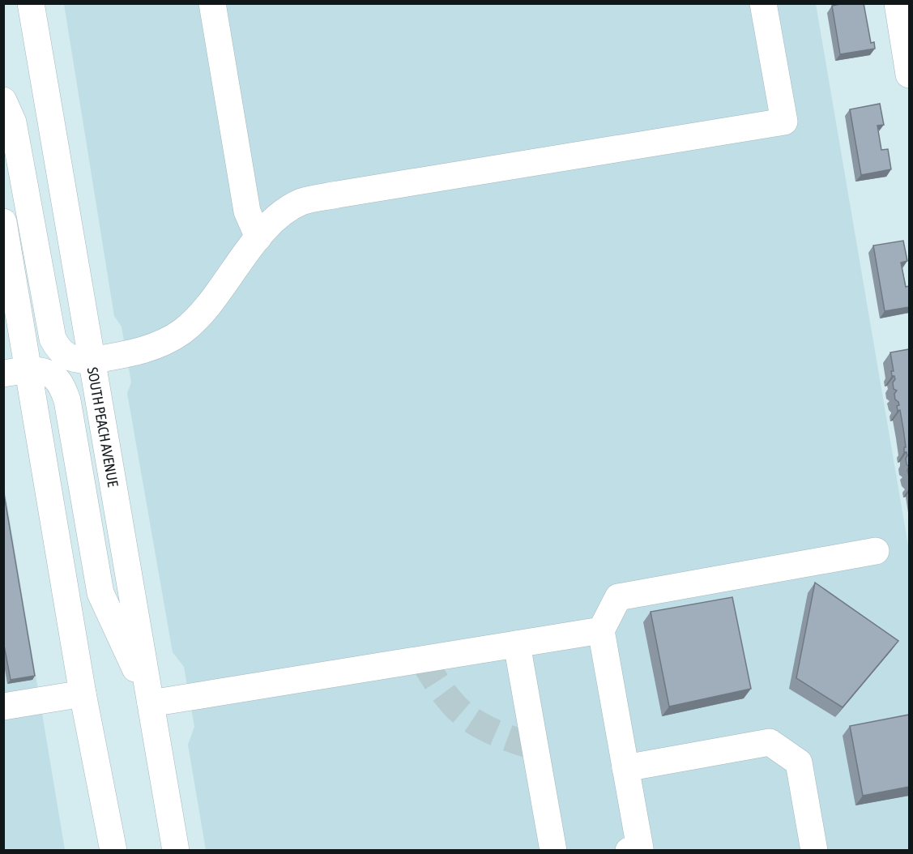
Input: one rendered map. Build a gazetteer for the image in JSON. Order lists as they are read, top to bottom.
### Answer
{
  "streets": {
    "main road": ["SOUTH PEACH AVENUE"]
  }
}
